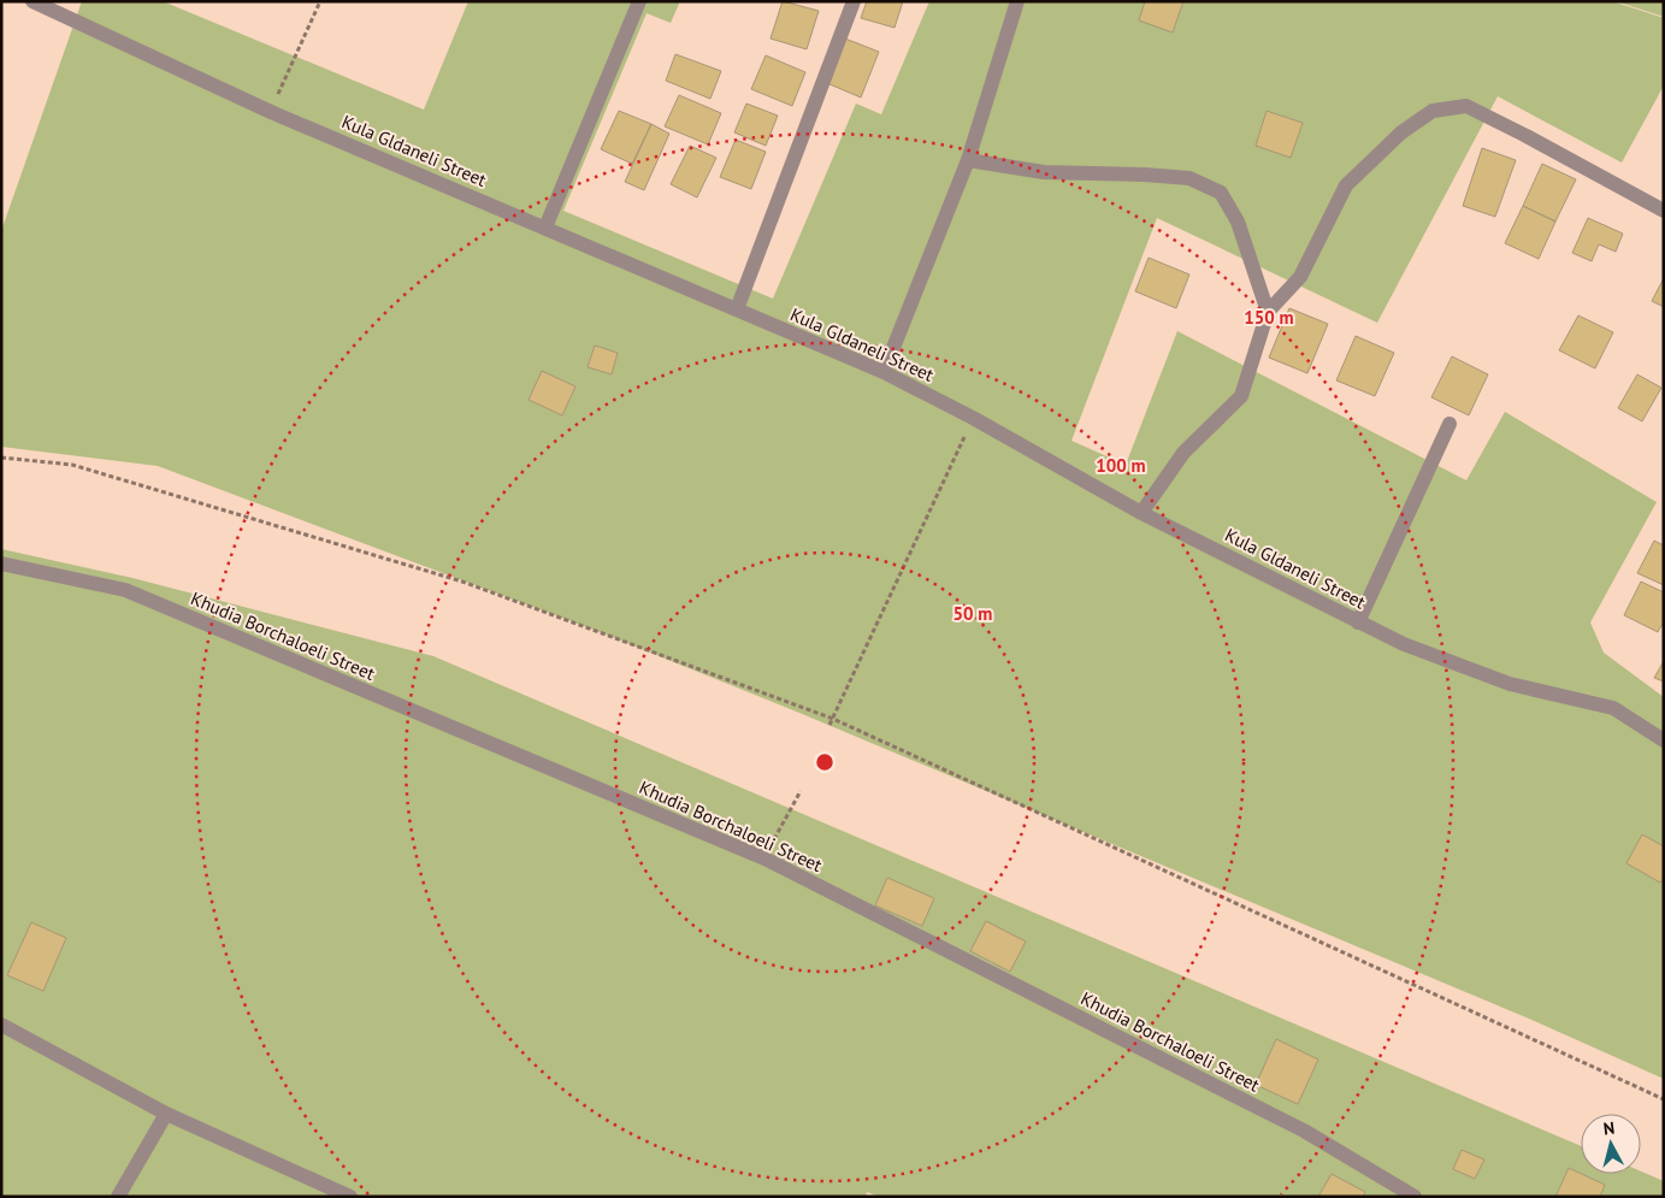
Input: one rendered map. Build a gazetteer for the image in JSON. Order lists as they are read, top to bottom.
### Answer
{
  "streets": {
    "street": ["Kula Gldaneli Street", "Khudia Borchaloeli Street"]
  },
  "north": "top",
  "rings": ["150 m", "100 m", "50 m"]
}
